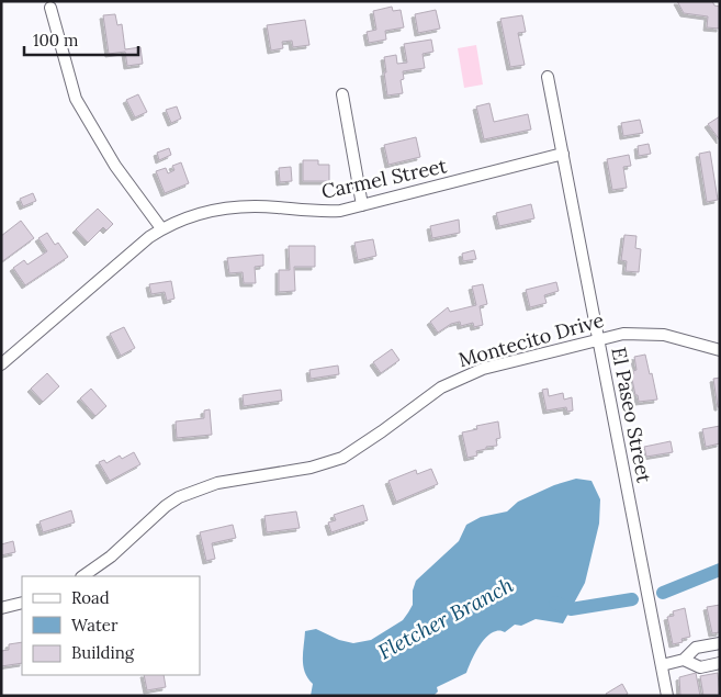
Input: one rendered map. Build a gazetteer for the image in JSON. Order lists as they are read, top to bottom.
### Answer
{
  "streets": {
    "street": ["Carmel Street", "Montecito Drive", "El Paseo Street"]
  },
  "crossings": [
    ["Carmel Street", "El Paseo Street"],
    ["Montecito Drive", "El Paseo Street"]
  ],
  "water": ["Fletcher Branch"],
  "legend": ["Road", "Water", "Building"],
  "scale_bar": "100 m"
}
